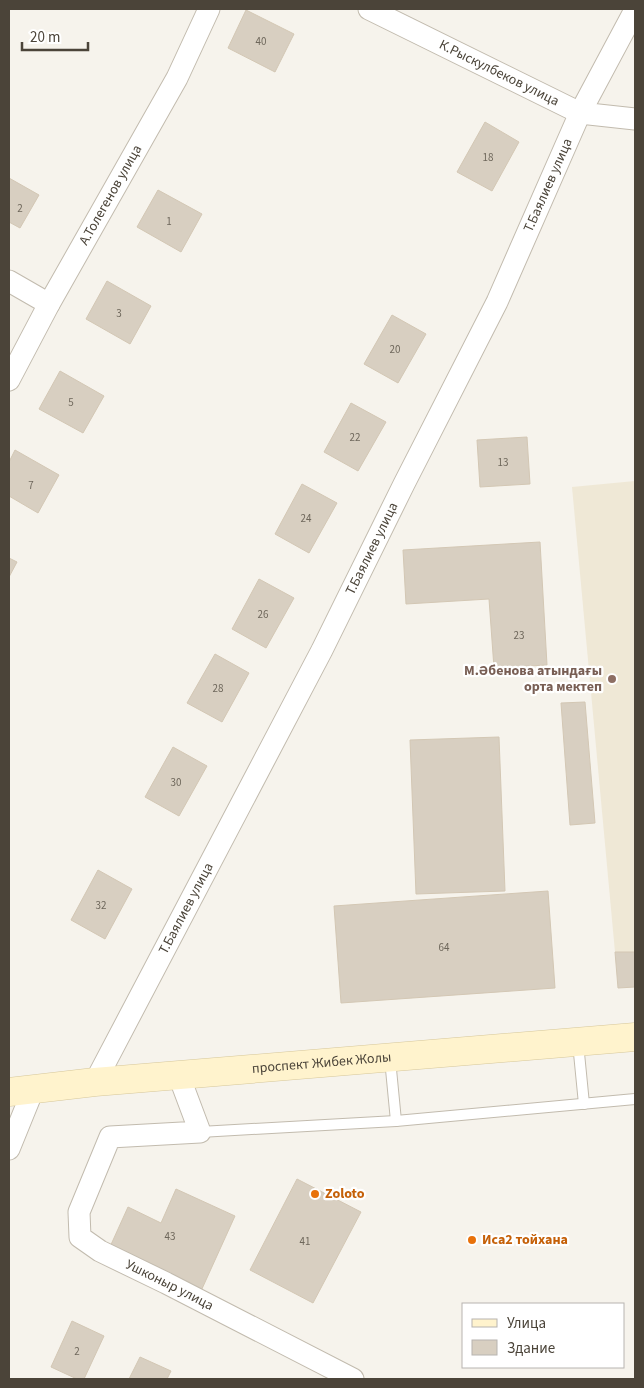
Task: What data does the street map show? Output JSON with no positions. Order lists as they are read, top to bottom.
{
  "streets": {
    "main road": ["проспект Жибек Жолы"],
    "street": [
      "К.Рыскулбеков улица",
      "Т.Баялиев улица",
      "А.Толегенов улица",
      "Ушконыр улица"
    ]
  },
  "crossings": [
    ["К.Рыскулбеков улица", "Т.Баялиев улица"],
    ["Т.Баялиев улица", "проспект Жибек Жолы"]
  ],
  "places": ["М.Әбенова атындағы орта мектеп", "Zoloto", "Иса2 тойхана"],
  "house_numbers": [
    "40",
    "18",
    "2",
    "1",
    "3",
    "20",
    "5",
    "22",
    "13",
    "7",
    "24",
    "26",
    "23",
    "28",
    "30",
    "32",
    "64",
    "43",
    "41",
    "2"
  ],
  "legend": ["Улица", "Здание"],
  "scale_bar": "20 m"
}
